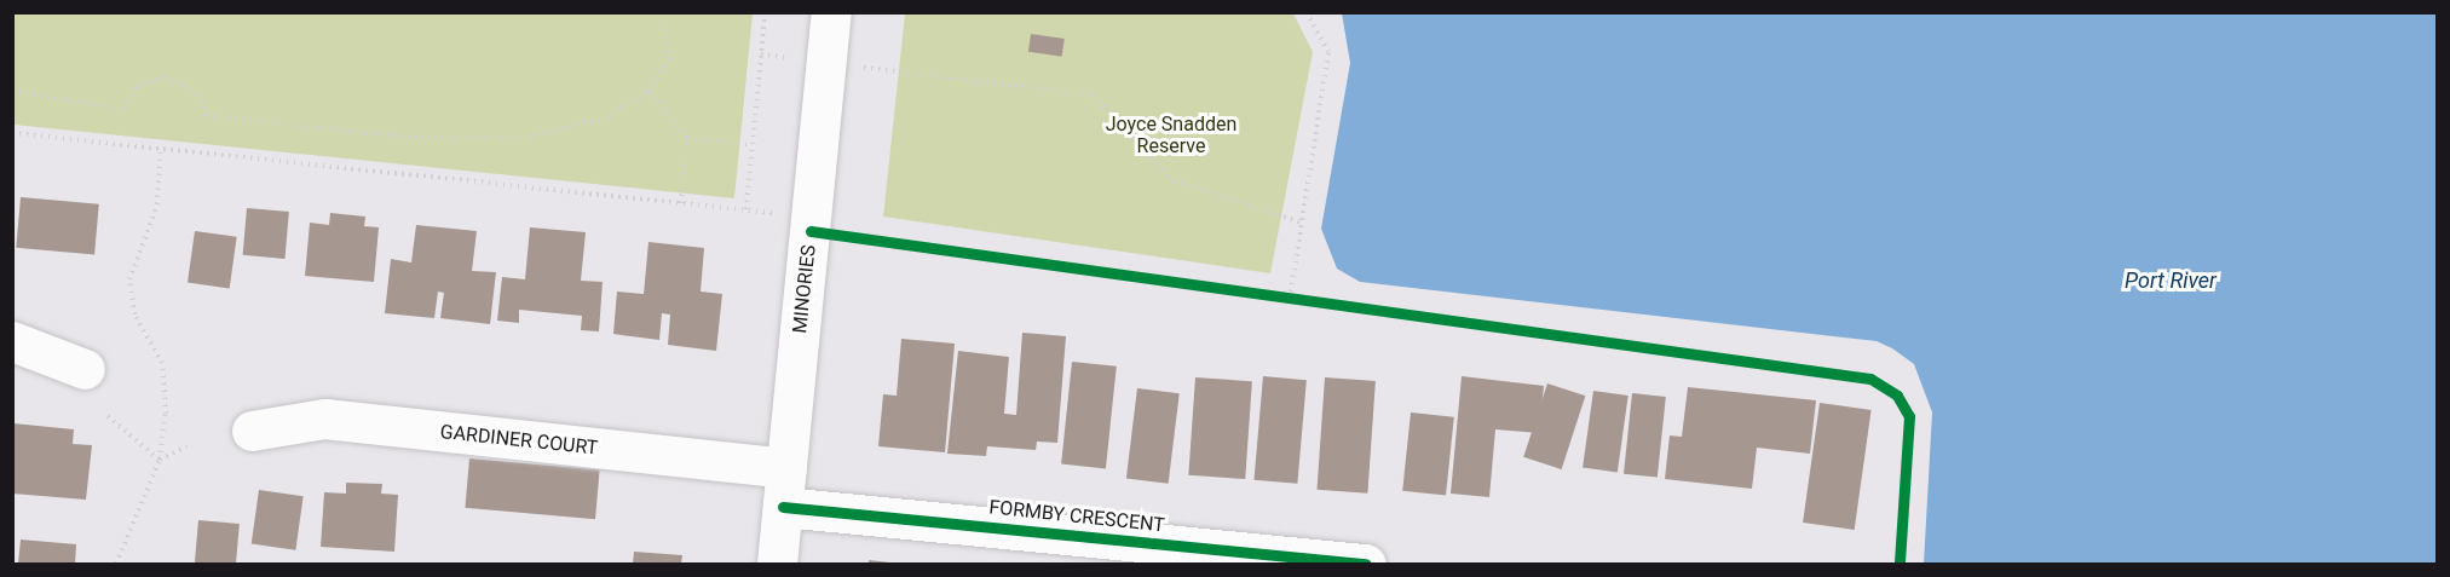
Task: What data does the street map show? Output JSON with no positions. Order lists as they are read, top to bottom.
{
  "streets": {
    "street": ["MINORIES", "GARDINER COURT", "FORMBY CRESCENT"]
  },
  "crossings": [
    ["MINORIES", "GARDINER COURT"],
    ["MINORIES", "FORMBY CRESCENT"],
    ["GARDINER COURT", "FORMBY CRESCENT"]
  ],
  "water": ["Port River"],
  "parks": ["Joyce Snadden Reserve"]
}
